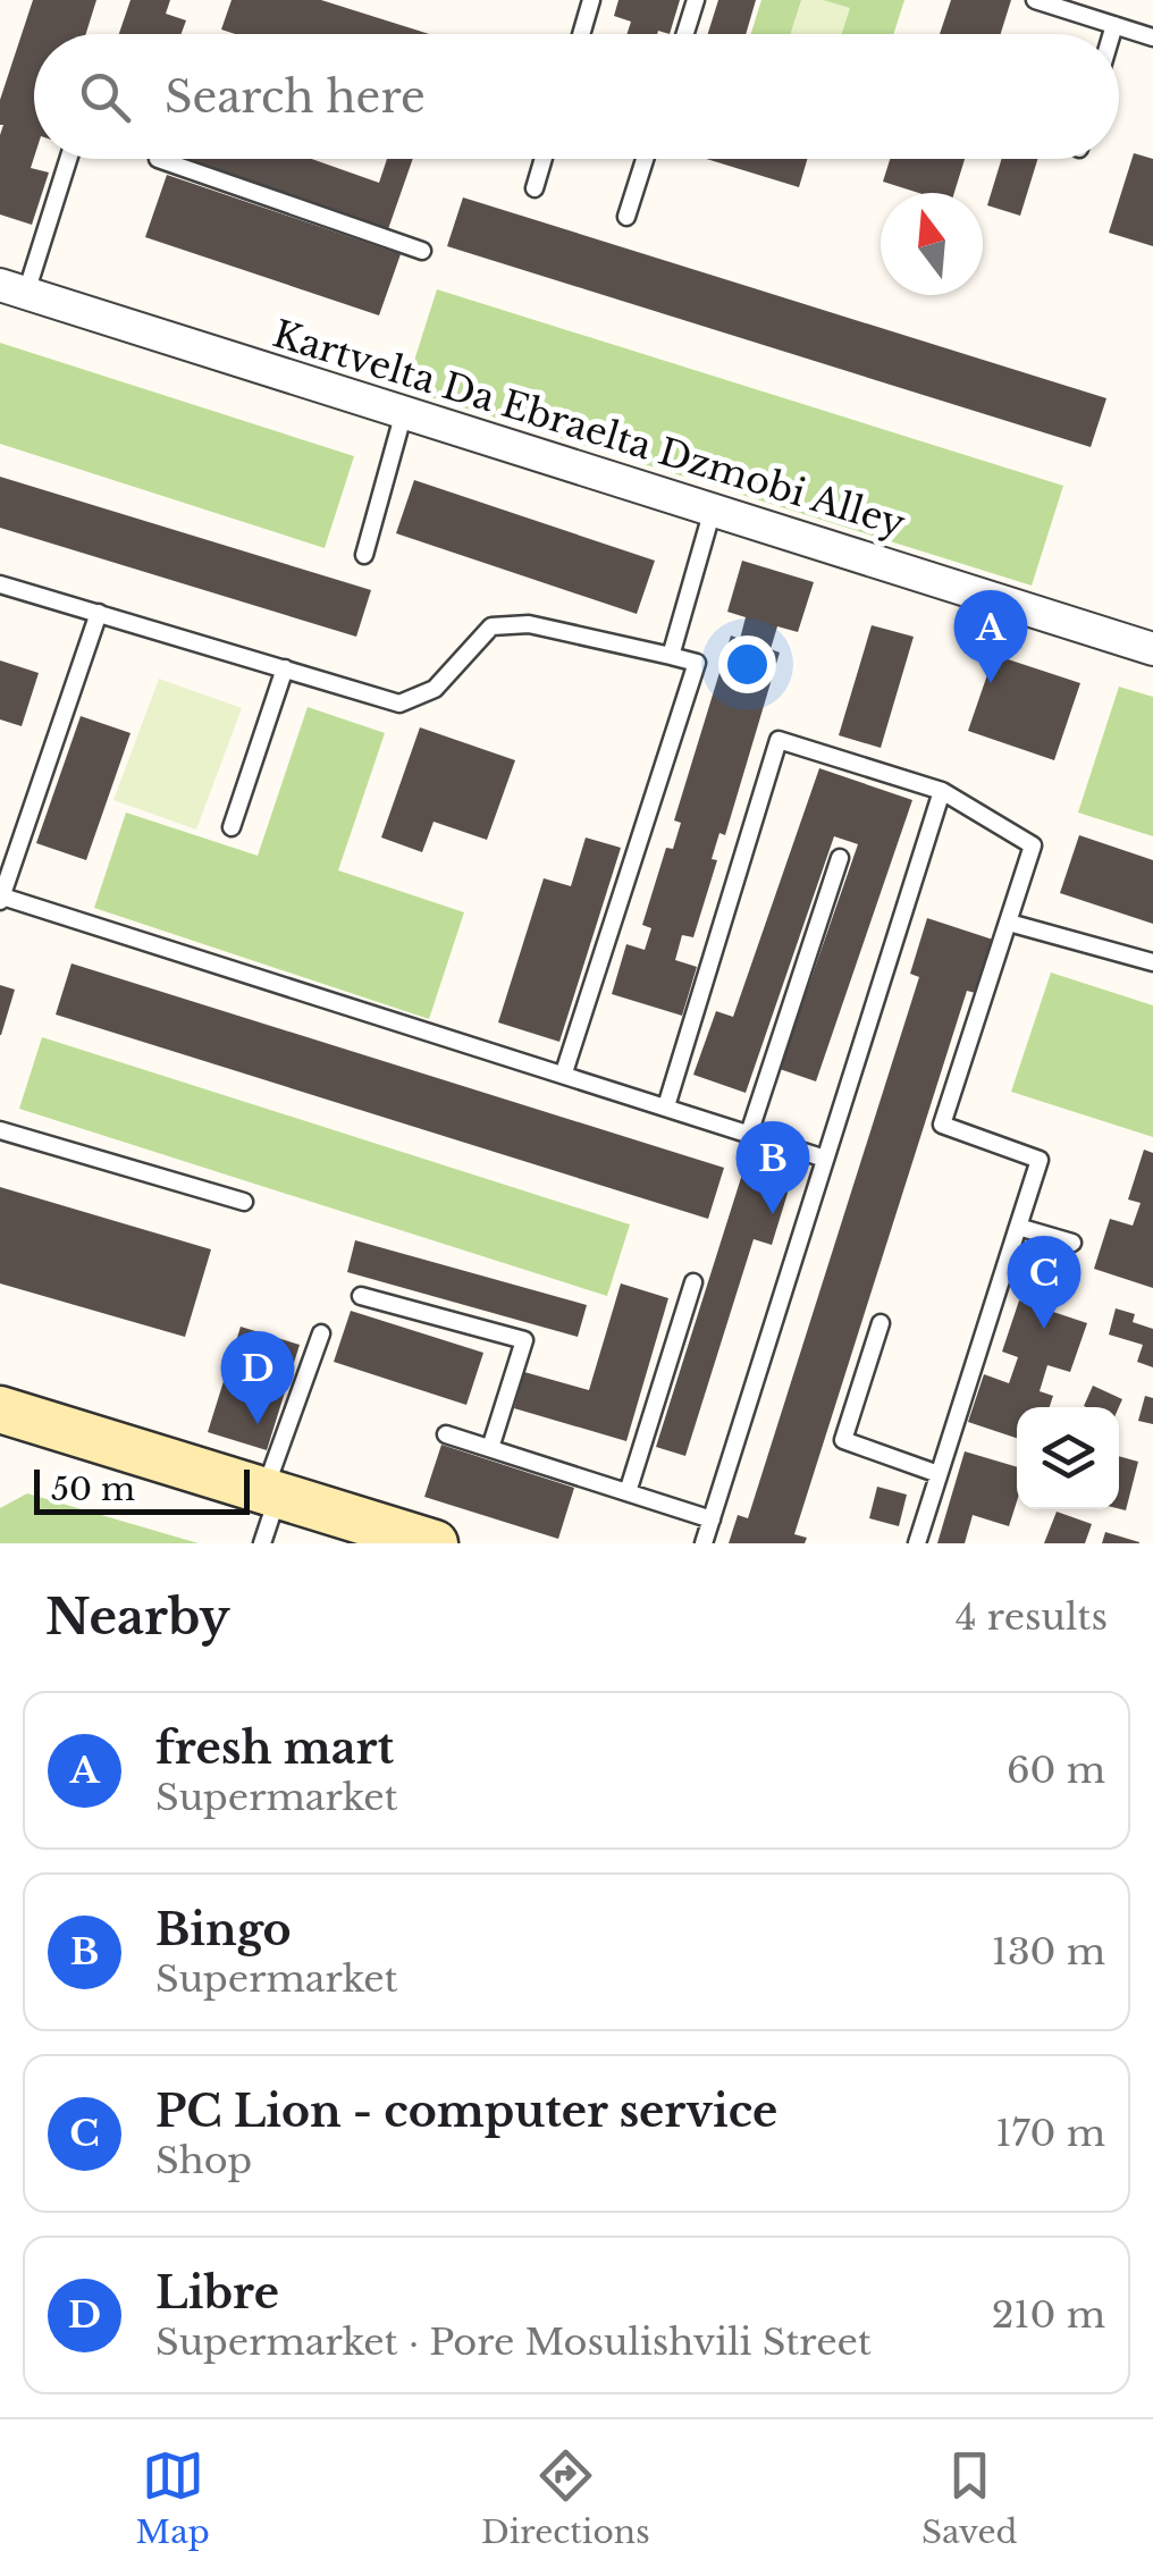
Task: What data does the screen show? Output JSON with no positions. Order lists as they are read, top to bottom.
{
  "streets": {
    "street": ["Kartvelta Da Ebraelta Dzmobi Alley"]
  },
  "scale_bar": "50 m",
  "north": "top",
  "page": {
    "search": "Search here",
    "pins": [
      "A",
      "B",
      "C",
      "D"
    ],
    "scale": "50 m",
    "heading": ["Nearby", "4 results"],
    "list": [
      {
        "mark": "A",
        "name": "fresh mart",
        "note": "Supermarket",
        "value": "60 m"
      },
      {
        "mark": "B",
        "name": "Bingo",
        "note": "Supermarket",
        "value": "130 m"
      },
      {
        "mark": "C",
        "name": "PC Lion - computer service",
        "note": "Shop",
        "value": "170 m"
      },
      {
        "mark": "D",
        "name": "Libre",
        "note": "Supermarket · Pore Mosulishvili Street",
        "value": "210 m"
      }
    ],
    "nav": ["Map", "Directions", "Saved"]
  }
}
